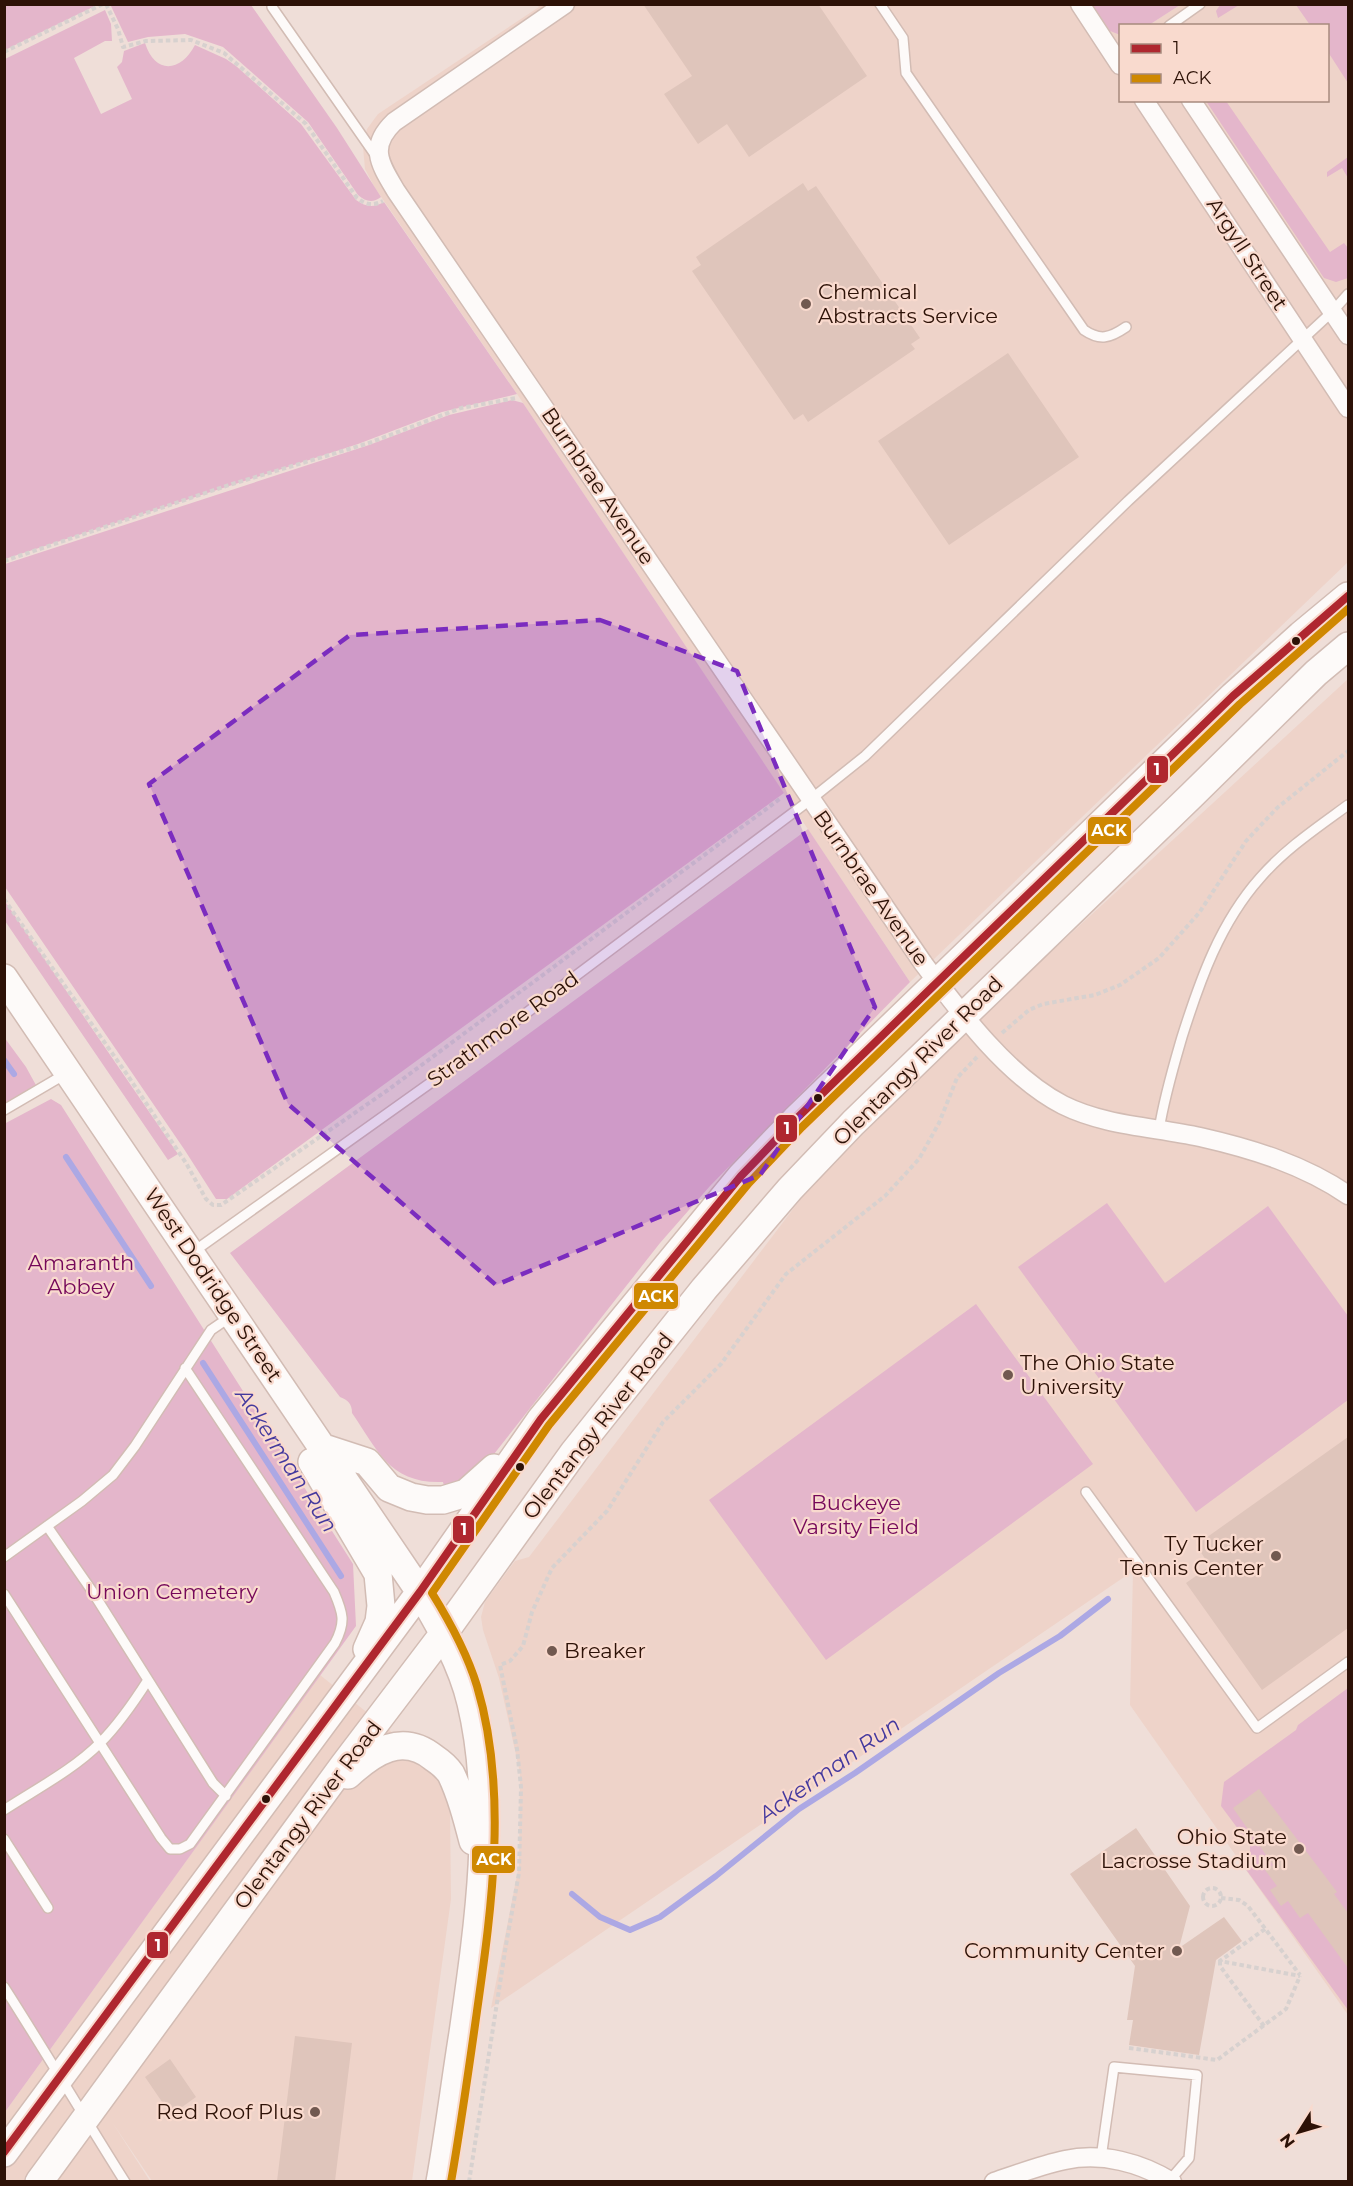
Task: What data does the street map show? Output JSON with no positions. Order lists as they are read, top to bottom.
{
  "streets": {
    "main road": ["Olentangy River Road", "West Dodridge Street"],
    "street": ["Argyll Street", "Burnbrae Avenue"],
    "lane": ["Strathmore Road"]
  },
  "crossings": [
    ["Argyll Street", "Strathmore Road"],
    ["Burnbrae Avenue", "Strathmore Road"],
    ["Burnbrae Avenue", "Olentangy River Road"],
    ["Strathmore Road", "West Dodridge Street"],
    ["Olentangy River Road", "West Dodridge Street"]
  ],
  "water": ["Ackerman Run"],
  "parks": ["Amaranth Abbey", "Buckeye Varsity Field", "Union Cemetery"],
  "places": [
    "Chemical Abstracts Service",
    "The Ohio State University",
    "Ty Tucker Tennis Center",
    "Breaker",
    "Ohio State Lacrosse Stadium",
    "Community Center",
    "Red Roof Plus"
  ],
  "lines": ["transit line 1", "transit line ACK"],
  "legend": ["1", "ACK"],
  "north": "bottom left"
}
